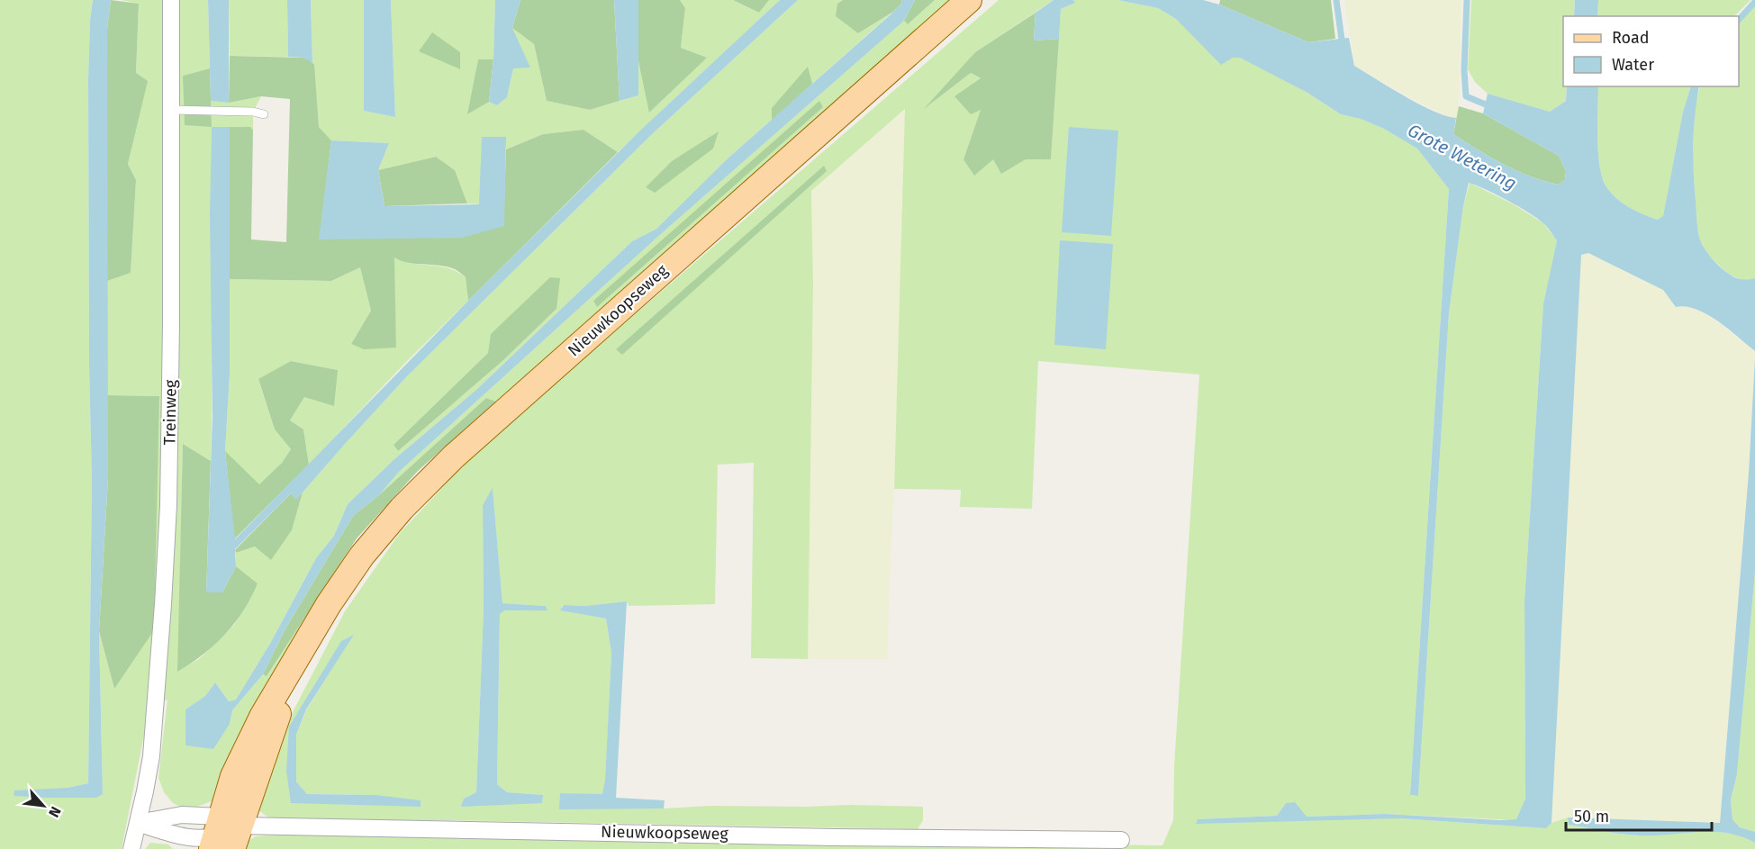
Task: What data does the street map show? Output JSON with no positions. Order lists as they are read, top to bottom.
{
  "streets": {
    "main road": ["Nieuwkoopseweg"],
    "street": ["Treinweg"]
  },
  "water": ["Grote Wetering"],
  "legend": ["Road", "Water"],
  "scale_bar": "50 m",
  "north": "bottom right"
}
